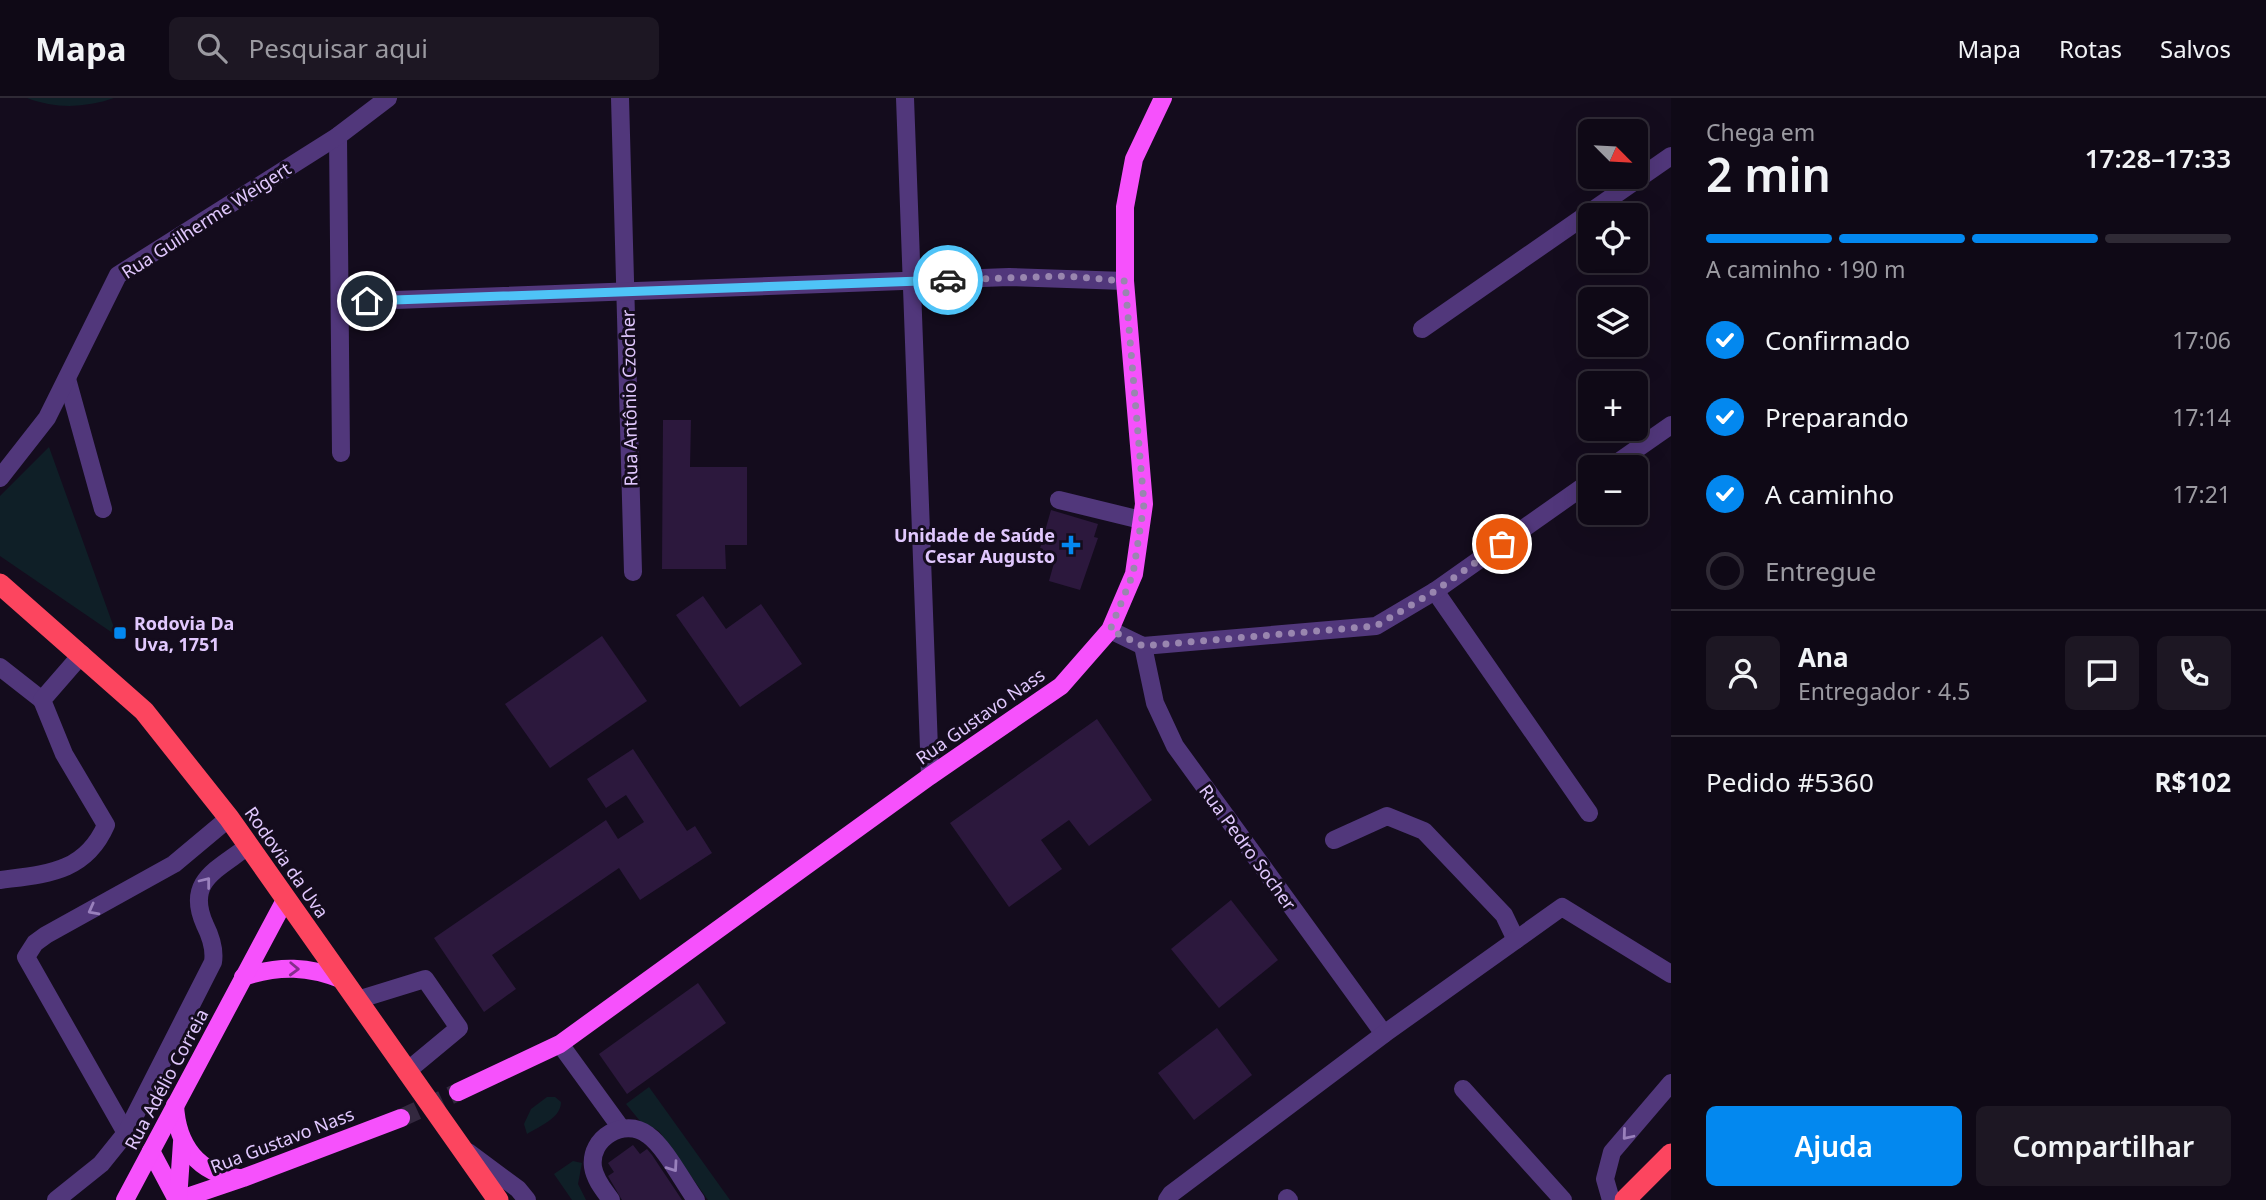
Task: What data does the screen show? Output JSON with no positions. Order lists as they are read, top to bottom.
{
  "streets": {
    "highway": ["Rodovia da Uva"],
    "main road": ["Rua Gustavo Nass", "Rua Adélio Correia"],
    "street": ["Rua Guilherme Weigert", "Rua Antônio Czocher", "Rua Pedro Socher"]
  },
  "crossings": [
    ["Rodovia da Uva", "Rua Adélio Correia"]
  ],
  "places": {
    "health": ["Unidade de Saúde Cesar Augusto"],
    "transit": ["Rodovia Da Uva, 1751"]
  },
  "north": "bottom right",
  "page": {
    "header": "Mapa",
    "search": "Pesquisar aqui",
    "nav": ["Mapa", "Rotas", "Salvos"],
    "heading": ["2 min", "Chega em", "17:28–17:33"],
    "panel": [
      "Ana",
      "Entregador · 4.5",
      "Pedido #5360",
      "R$102"
    ],
    "map_buttons": ["+", "−"],
    "bar": "A caminho · 190 m",
    "list": [
      ["Confirmado", "17:06"],
      ["Preparando", "17:14"],
      ["A caminho", "17:21"],
      "Entregue"
    ],
    "buttons": ["Ajuda", "Compartilhar"]
  }
}
